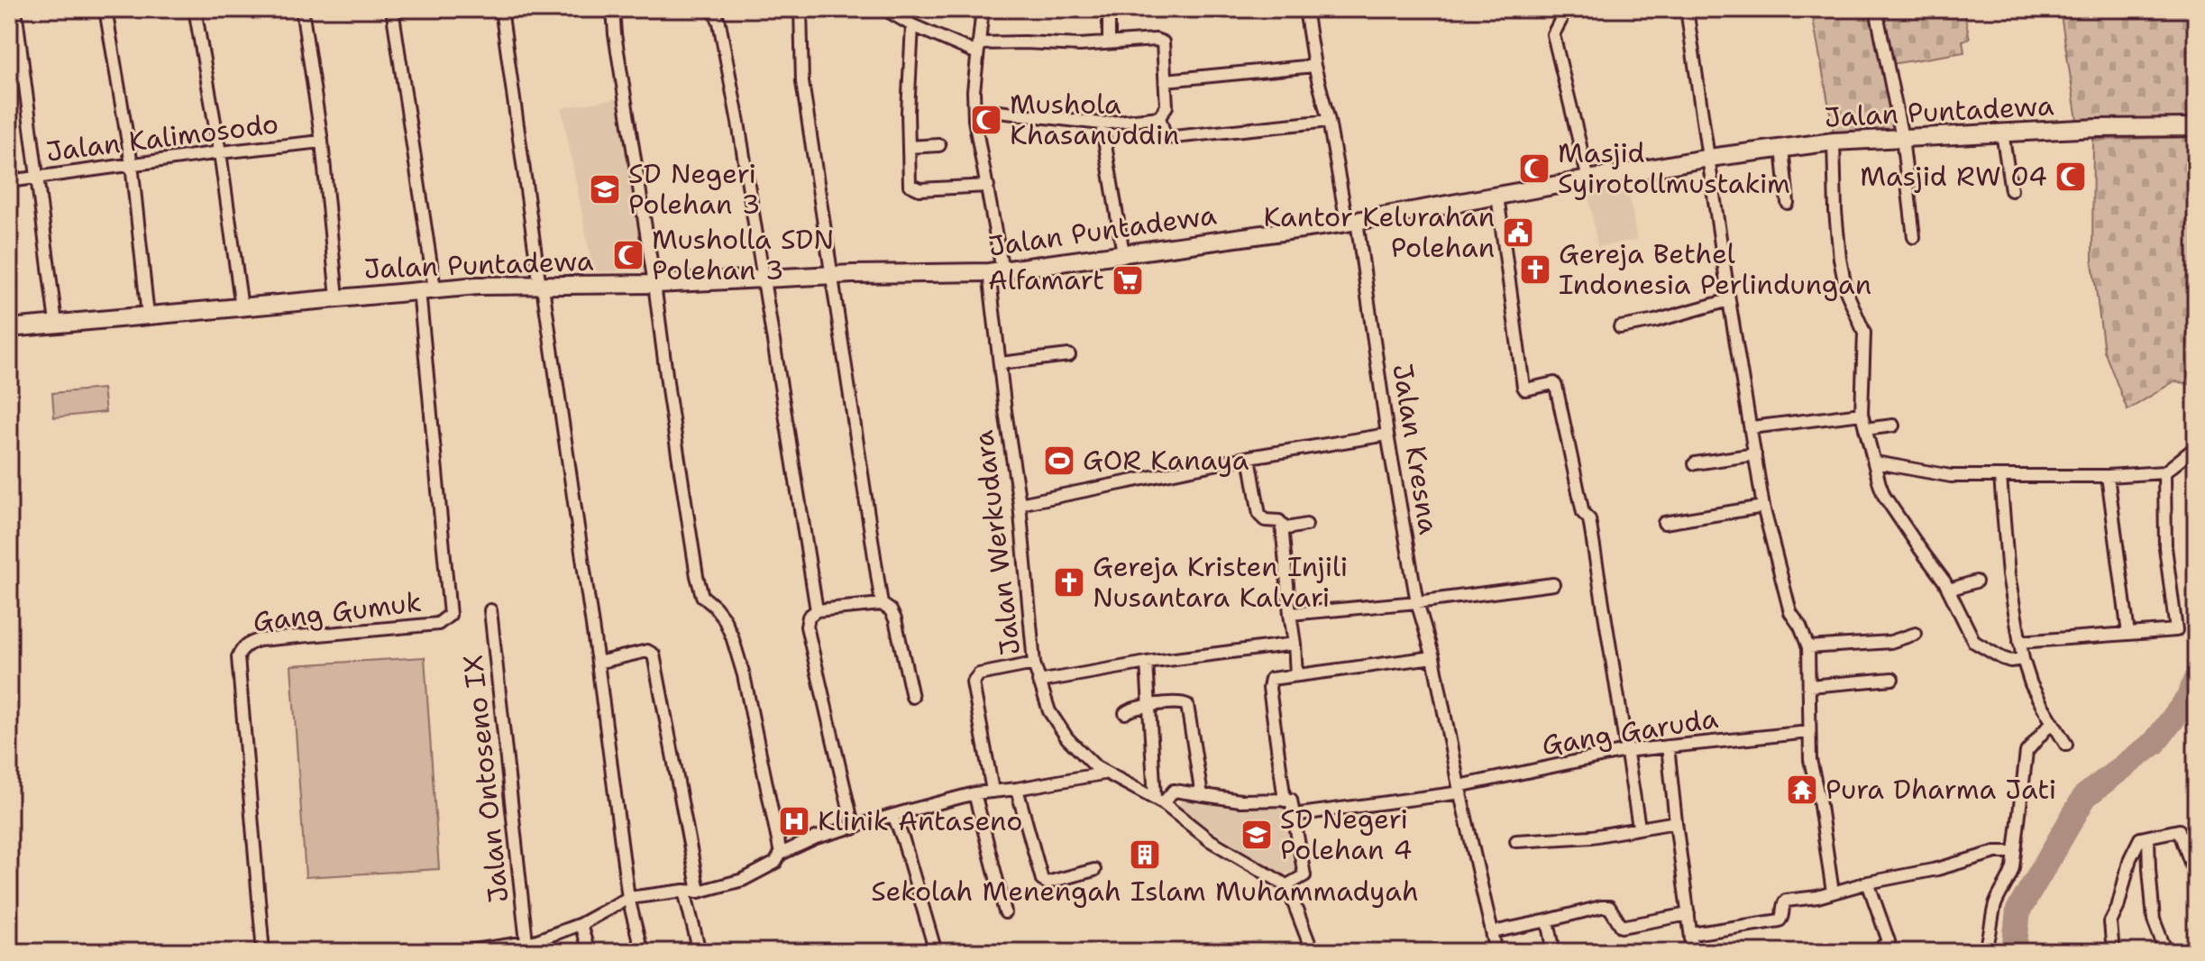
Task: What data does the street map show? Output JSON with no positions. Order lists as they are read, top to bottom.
{
  "streets": {
    "street": [
      "Jalan Puntadewa",
      "Jalan Kalimosodo",
      "Jalan Kresna",
      "Jalan Werkudara",
      "Gang Gumuk",
      "Gang Garuda",
      "Jalan Ontoseno IX"
    ]
  },
  "crossings": [
    ["Jalan Puntadewa", "Jalan Kresna"],
    ["Jalan Puntadewa", "Jalan Werkudara"],
    ["Jalan Puntadewa", "Gang Gumuk"],
    ["Jalan Kresna", "Gang Garuda"]
  ],
  "places": {
    "mosque": [
      "Mushola Khasanuddin",
      "Masjid Syirotollmustakim",
      "Masjid RW 04",
      "Musholla SDN Polehan 3"
    ],
    "school or university": ["SD Negeri Polehan 3", "SD Negeri Polehan 4"],
    "public building": ["Kantor Kelurahan Polehan"],
    "church": ["Gereja Bethel Indonesia Perlindungan", "Gereja Kristen Injili Nusantara Kalvari"],
    "supermarket": ["Alfamart"],
    "sports": ["GOR Kanaya"],
    "temple": ["Pura Dharma Jati"],
    "hospital": ["Klinik Antaseno"],
    "building": ["Sekolah Menengah Islam Muhammadyah"]
  }
}
